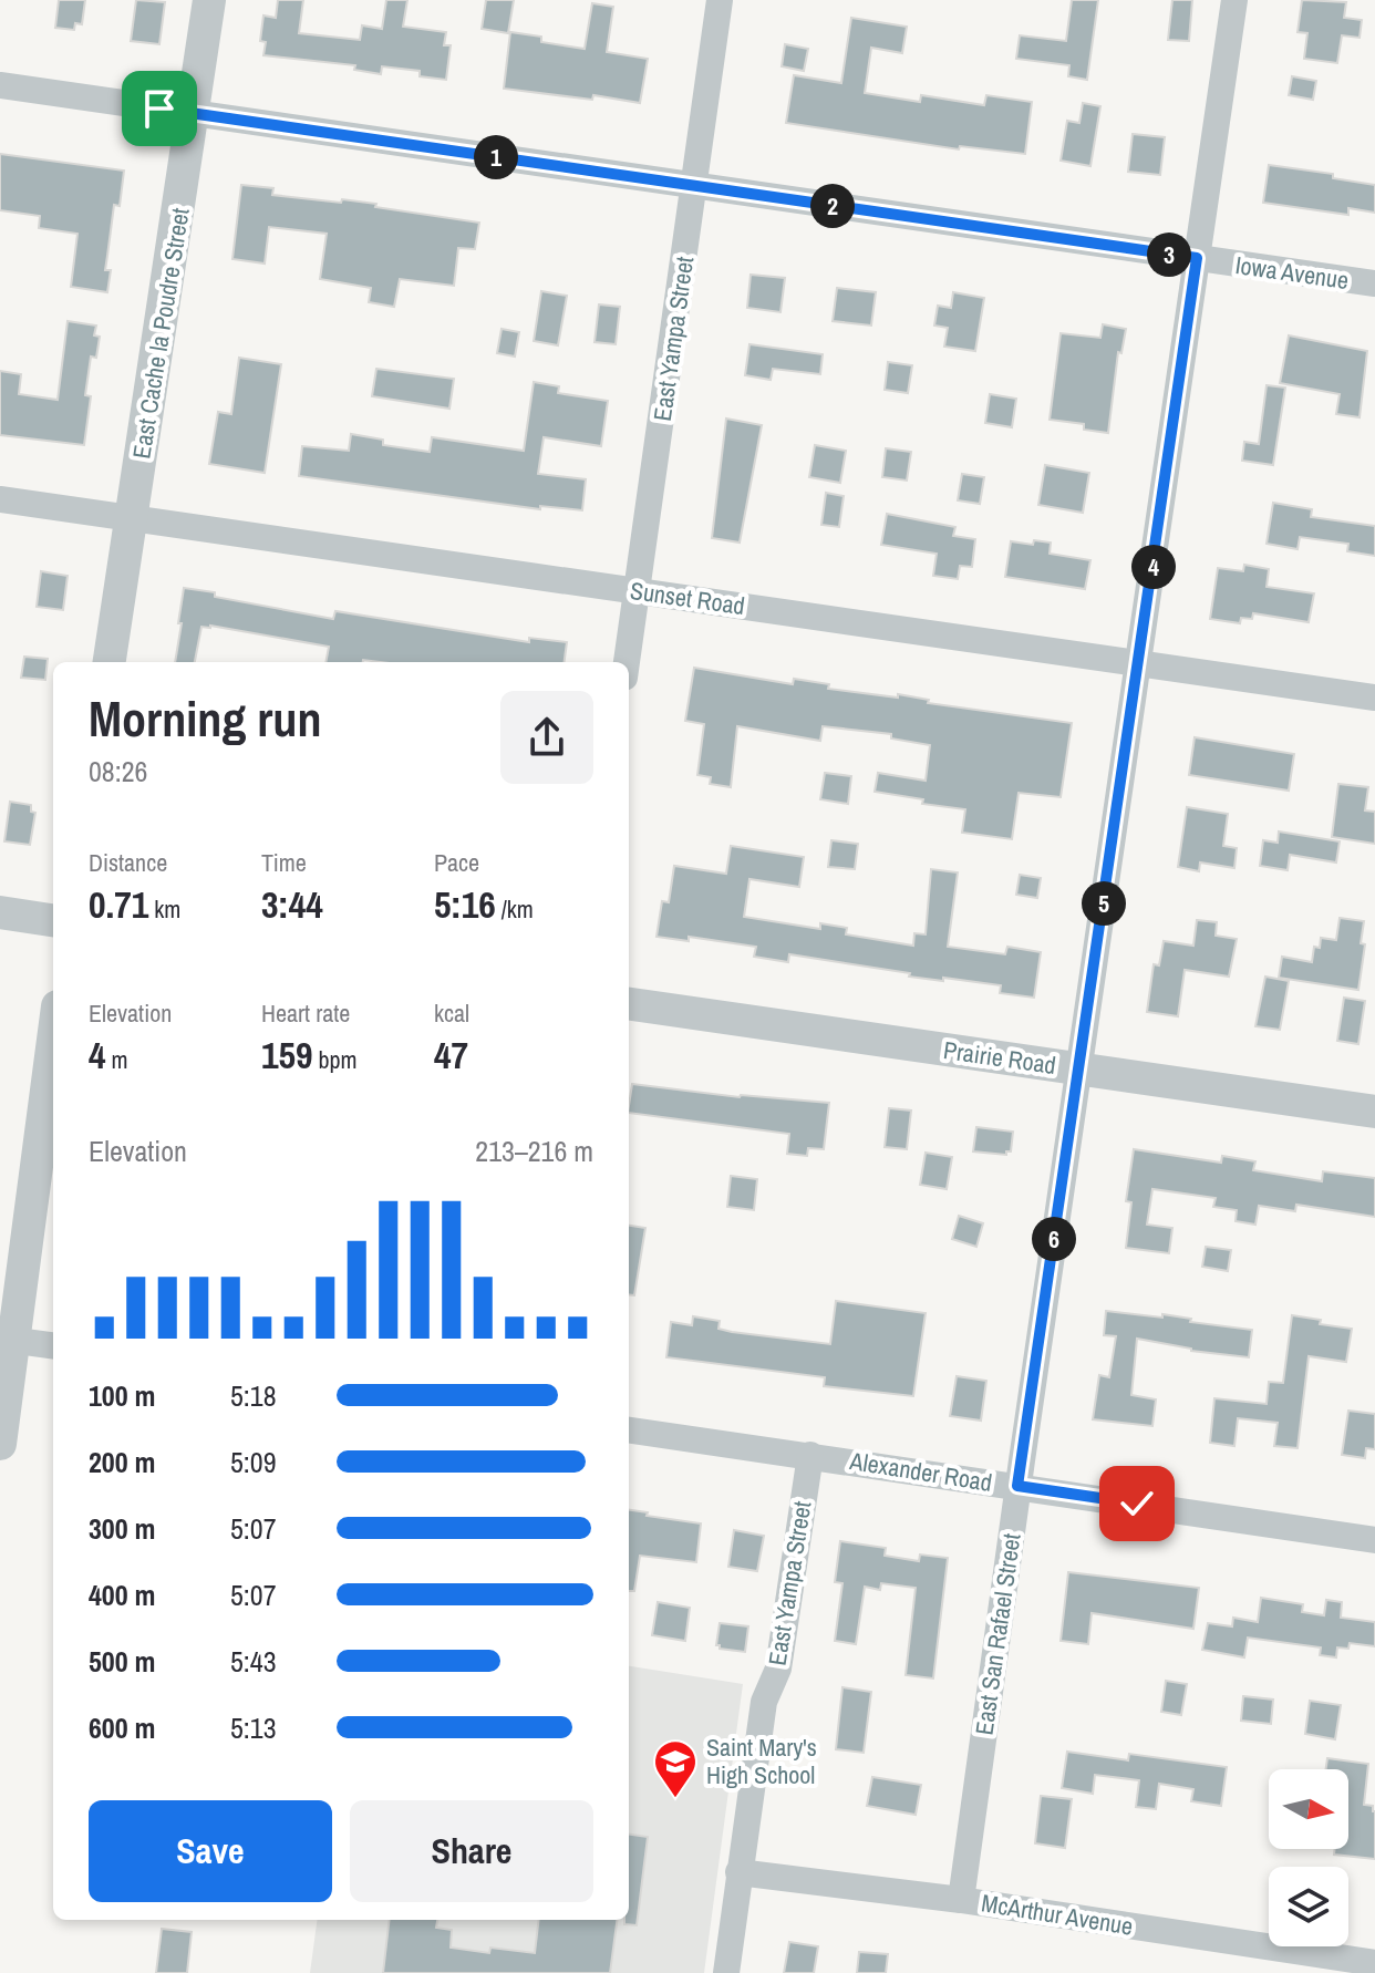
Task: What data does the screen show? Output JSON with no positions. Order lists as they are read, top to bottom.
{
  "streets": {
    "street": [
      "Iowa Avenue",
      "East Cache la Poudre Street",
      "East Yampa Street",
      "Sunset Road",
      "Prairie Road",
      "Alexander Road",
      "East San Rafael Street",
      "McArthur Avenue"
    ]
  },
  "crossings": [
    ["Iowa Avenue", "East Cache la Poudre Street"],
    ["Iowa Avenue", "East Yampa Street"],
    ["Iowa Avenue", "East San Rafael Street"],
    ["East Cache la Poudre Street", "Sunset Road"],
    ["East Yampa Street", "Sunset Road"],
    ["East Yampa Street", "Alexander Road"],
    ["East Yampa Street", "McArthur Avenue"],
    ["Sunset Road", "East San Rafael Street"],
    ["Prairie Road", "East San Rafael Street"],
    ["Alexander Road", "East San Rafael Street"],
    ["East San Rafael Street", "McArthur Avenue"]
  ],
  "places": {
    "school or university": ["Saint Mary's High School"]
  },
  "north": "right",
  "page": {
    "pins": [
      "1",
      "2",
      "3",
      "4",
      "5",
      "6"
    ],
    "heading": ["Morning run", "08:26"],
    "stats": [
      ["Distance", "0.71 km"],
      ["Time", "3:44"],
      ["Pace", "5:16 /km"],
      ["Elevation", "4 m"],
      ["Heart rate", "159 bpm"],
      ["kcal", "47"]
    ],
    "chart": ["Elevation", "213–216 m"],
    "list": [
      {
        "name": "100 m",
        "note": "5:18"
      },
      {
        "name": "200 m",
        "note": "5:09"
      },
      {
        "name": "300 m",
        "note": "5:07"
      },
      {
        "name": "400 m",
        "note": "5:07"
      },
      {
        "name": "500 m",
        "note": "5:43"
      },
      {
        "name": "600 m",
        "note": "5:13"
      }
    ],
    "buttons": ["Save", "Share"]
  }
}
